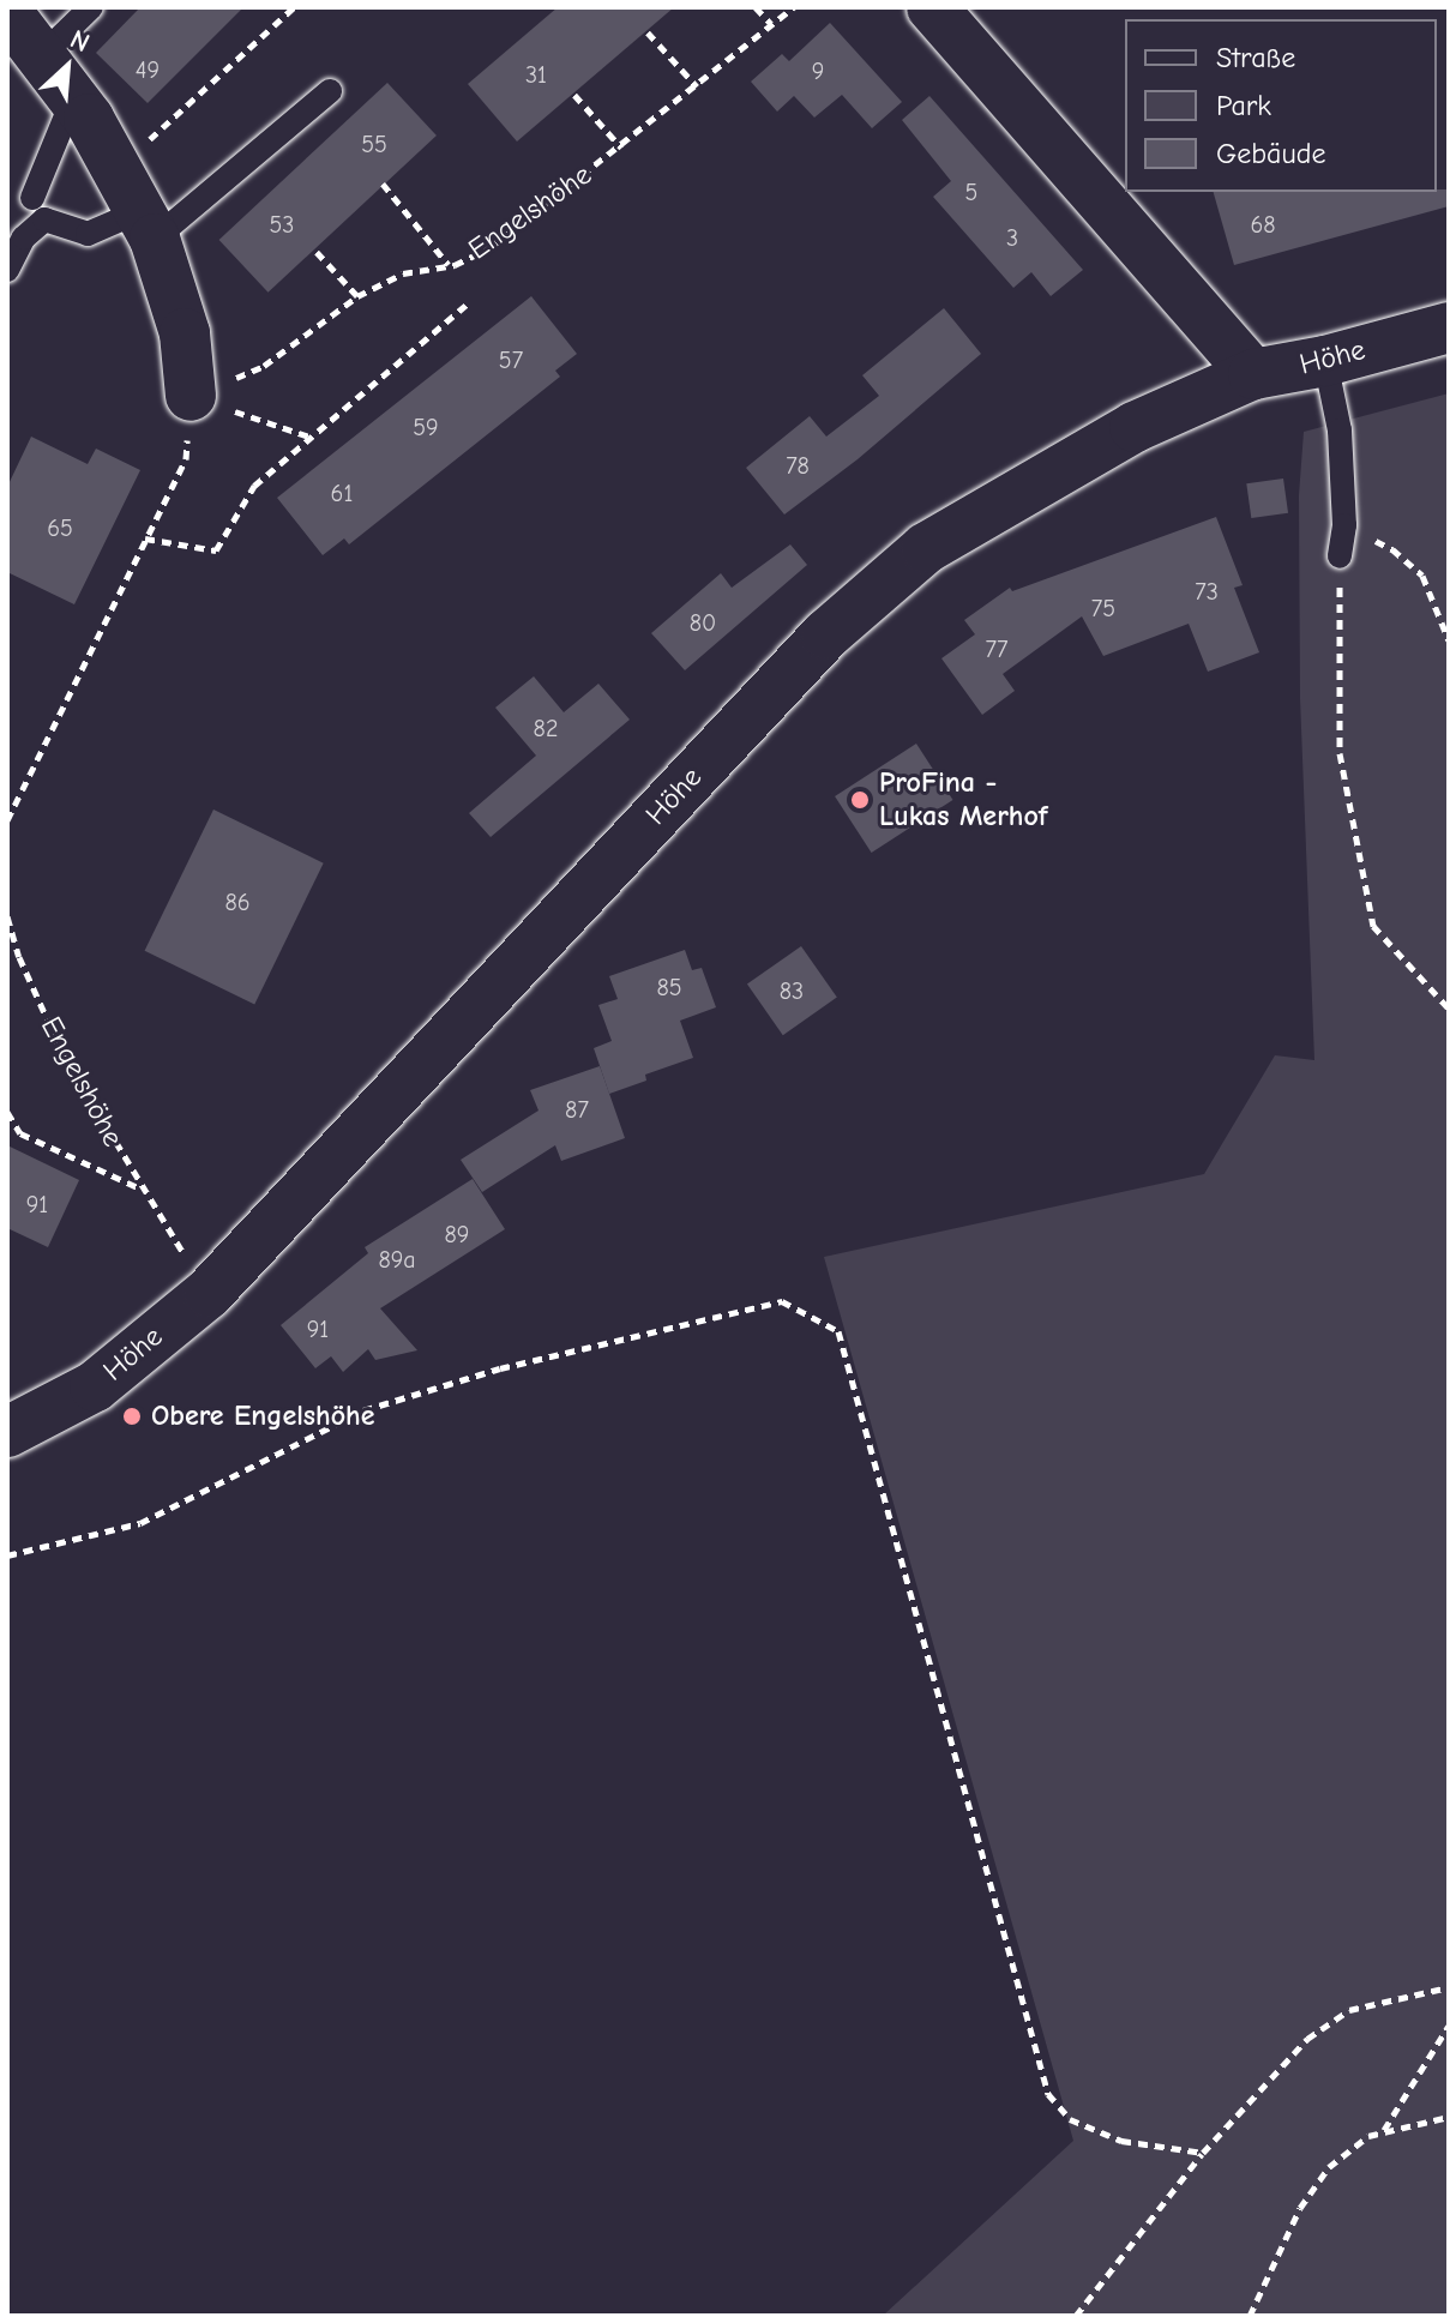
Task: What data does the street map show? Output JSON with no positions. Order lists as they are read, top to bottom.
{
  "streets": {
    "street": ["Höhe"],
    "path": ["Engelshöhe"]
  },
  "crossings": [
    ["Engelshöhe", "Höhe"]
  ],
  "places": ["ProFina - Lukas Merhof", "Obere Engelshöhe"],
  "house_numbers": [
    "49",
    "9",
    "31",
    "55",
    "5",
    "53",
    "68",
    "3",
    "57",
    "59",
    "78",
    "61",
    "65",
    "73",
    "75",
    "80",
    "77",
    "82",
    "86",
    "85",
    "83",
    "87",
    "91",
    "89",
    "89a",
    "91"
  ],
  "legend": ["Straße", "Park", "Gebäude"],
  "north": "top right"
}
